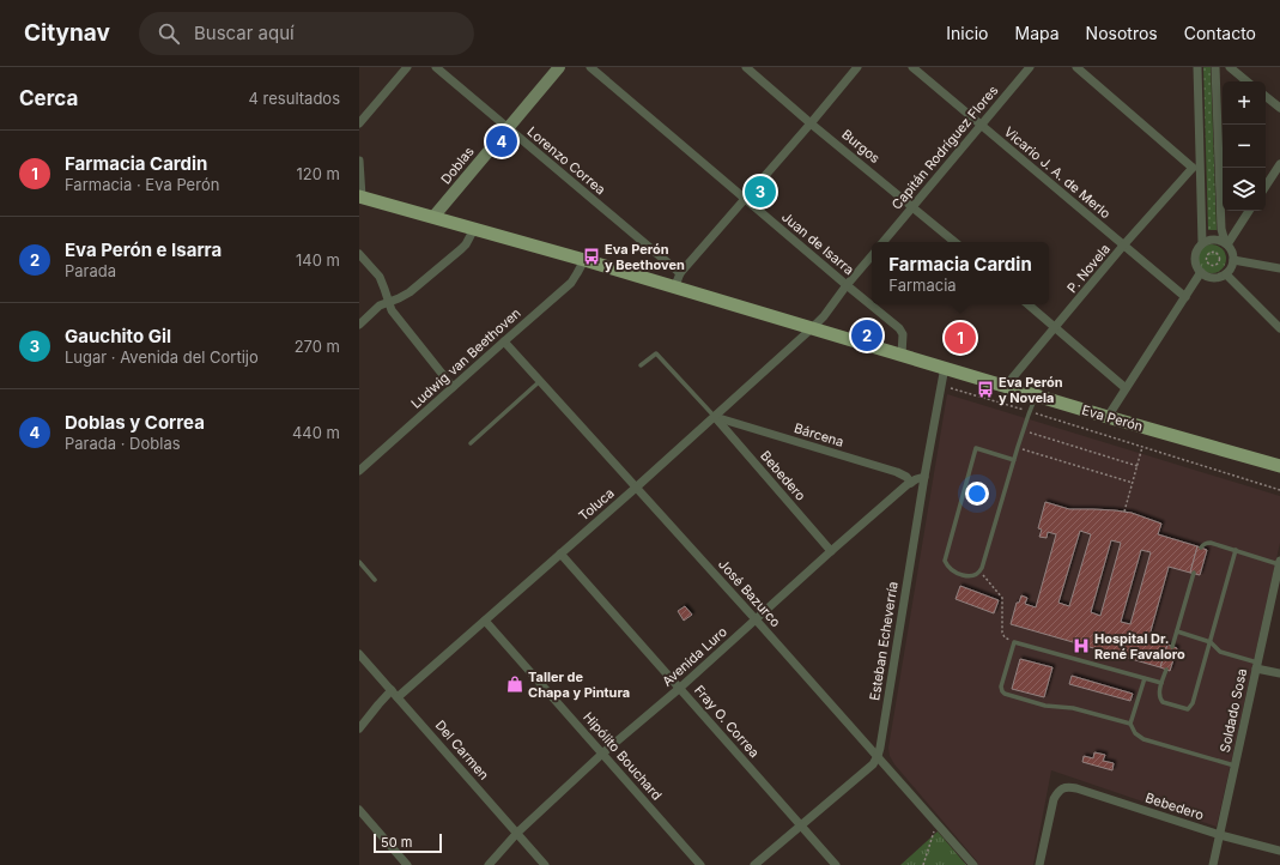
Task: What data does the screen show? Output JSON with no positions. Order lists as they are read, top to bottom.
{
  "streets": {
    "main road": ["Eva Perón"],
    "street": [
      "Burgos",
      "Capitán Rodríguez Flores",
      "Lorenzo Correa",
      "Doblas",
      "Vicario J. A. de Merlo",
      "Juan de Isarra",
      "P. Novela",
      "Ludwig van Beethoven",
      "Bárcena",
      "Bebedero",
      "Toluca",
      "José Bazurco",
      "Esteban Echeverría",
      "Avenida Luro",
      "Soldado Sosa",
      "Fray O. Correa",
      "Del Carmen",
      "Hipólito Bouchard"
    ]
  },
  "crossings": [
    ["Burgos", "Capitán Rodríguez Flores"],
    ["Capitán Rodríguez Flores", "Vicario J. A. de Merlo"],
    ["Lorenzo Correa", "Doblas"],
    ["Doblas", "Eva Perón"],
    ["Vicario J. A. de Merlo", "P. Novela"],
    ["Juan de Isarra", "Eva Perón"],
    ["P. Novela", "Eva Perón"],
    ["Ludwig van Beethoven", "Eva Perón"],
    ["Ludwig van Beethoven", "José Bazurco"],
    ["Eva Perón", "Toluca"],
    ["Eva Perón", "Esteban Echeverría"],
    ["Bárcena", "Bebedero"],
    ["Bárcena", "Toluca"],
    ["Bárcena", "Avenida Luro"],
    ["Bebedero", "Toluca"],
    ["Bebedero", "Avenida Luro"],
    ["Bebedero", "Soldado Sosa"],
    ["Toluca", "José Bazurco"],
    ["Toluca", "Fray O. Correa"],
    ["Toluca", "Del Carmen"],
    ["Toluca", "Hipólito Bouchard"],
    ["José Bazurco", "Esteban Echeverría"],
    ["José Bazurco", "Avenida Luro"],
    ["Esteban Echeverría", "Avenida Luro"],
    ["Avenida Luro", "Fray O. Correa"],
    ["Avenida Luro", "Del Carmen"],
    ["Avenida Luro", "Hipólito Bouchard"]
  ],
  "places": {
    "bus stop": ["Eva Perón y Beethoven", "Eva Perón y Novela"],
    "hospital": ["Hospital Dr. René Favaloro"],
    "shop": ["Taller de Chapa y Pintura"]
  },
  "scale_bar": "50 m",
  "page": {
    "header": "Citynav",
    "search": "Buscar aquí",
    "nav": [
      "Inicio",
      "Mapa",
      "Nosotros",
      "Contacto"
    ],
    "heading": ["Cerca", "4 resultados"],
    "map_buttons": ["+", "−"],
    "pins": [
      "4",
      "3",
      "2",
      "1"
    ],
    "list": [
      {
        "mark": "1",
        "name": "Farmacia Cardin",
        "note": "Farmacia · Eva Perón",
        "value": "120 m"
      },
      {
        "mark": "2",
        "name": "Eva Perón e Isarra",
        "note": "Parada",
        "value": "140 m"
      },
      {
        "mark": "3",
        "name": "Gauchito Gil",
        "note": "Lugar · Avenida del Cortijo",
        "value": "270 m"
      },
      {
        "mark": "4",
        "name": "Doblas y Correa",
        "note": "Parada · Doblas",
        "value": "440 m"
      }
    ],
    "popup": ["Farmacia Cardin", "Farmacia"],
    "scale": "50 m"
  }
}
